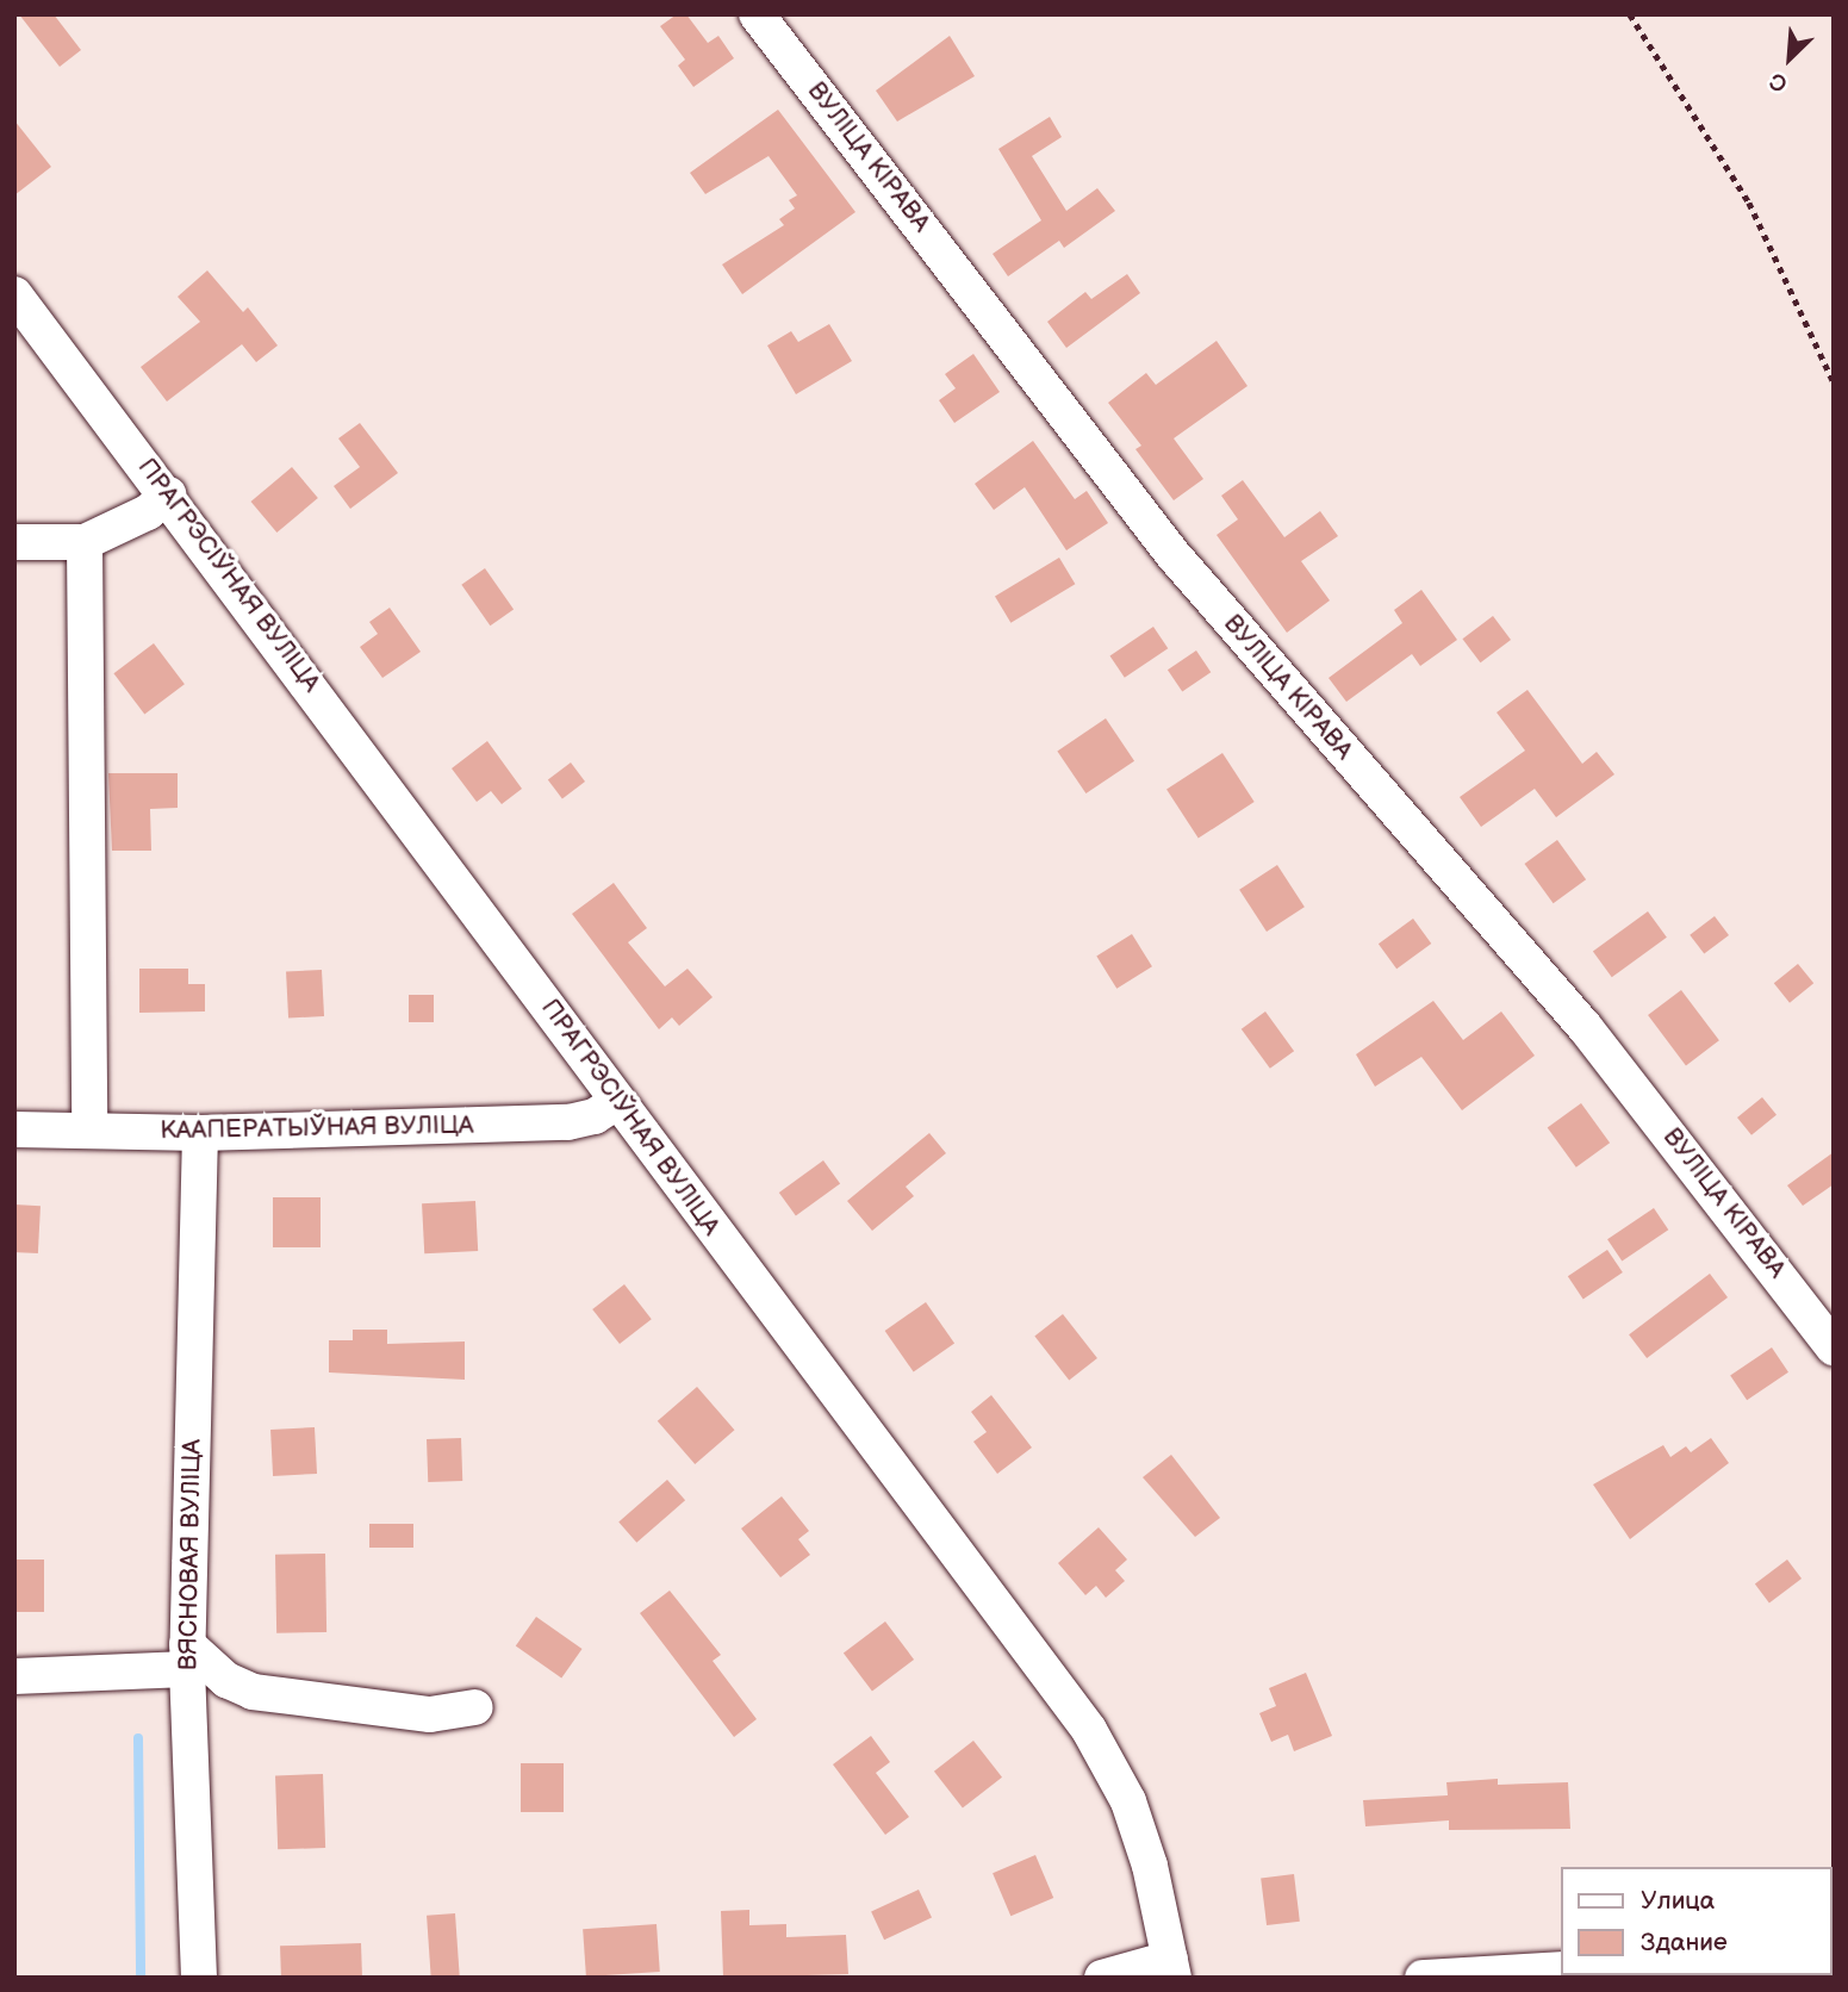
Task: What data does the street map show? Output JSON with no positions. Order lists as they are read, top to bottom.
{
  "streets": {
    "street": [
      "ВУЛІЦА КІРАВА",
      "ПРАГРЭСІЎНАЯ ВУЛІЦА",
      "КААПЕРАТЫЎНАЯ ВУЛІЦА",
      "ВЯСНОВАЯ ВУЛІЦА"
    ]
  },
  "crossings": [
    ["ПРАГРЭСІЎНАЯ ВУЛІЦА", "КААПЕРАТЫЎНАЯ ВУЛІЦА"],
    ["КААПЕРАТЫЎНАЯ ВУЛІЦА", "ВЯСНОВАЯ ВУЛІЦА"]
  ],
  "legend": ["Улица", "Здание"],
  "north": "bottom left"
}
